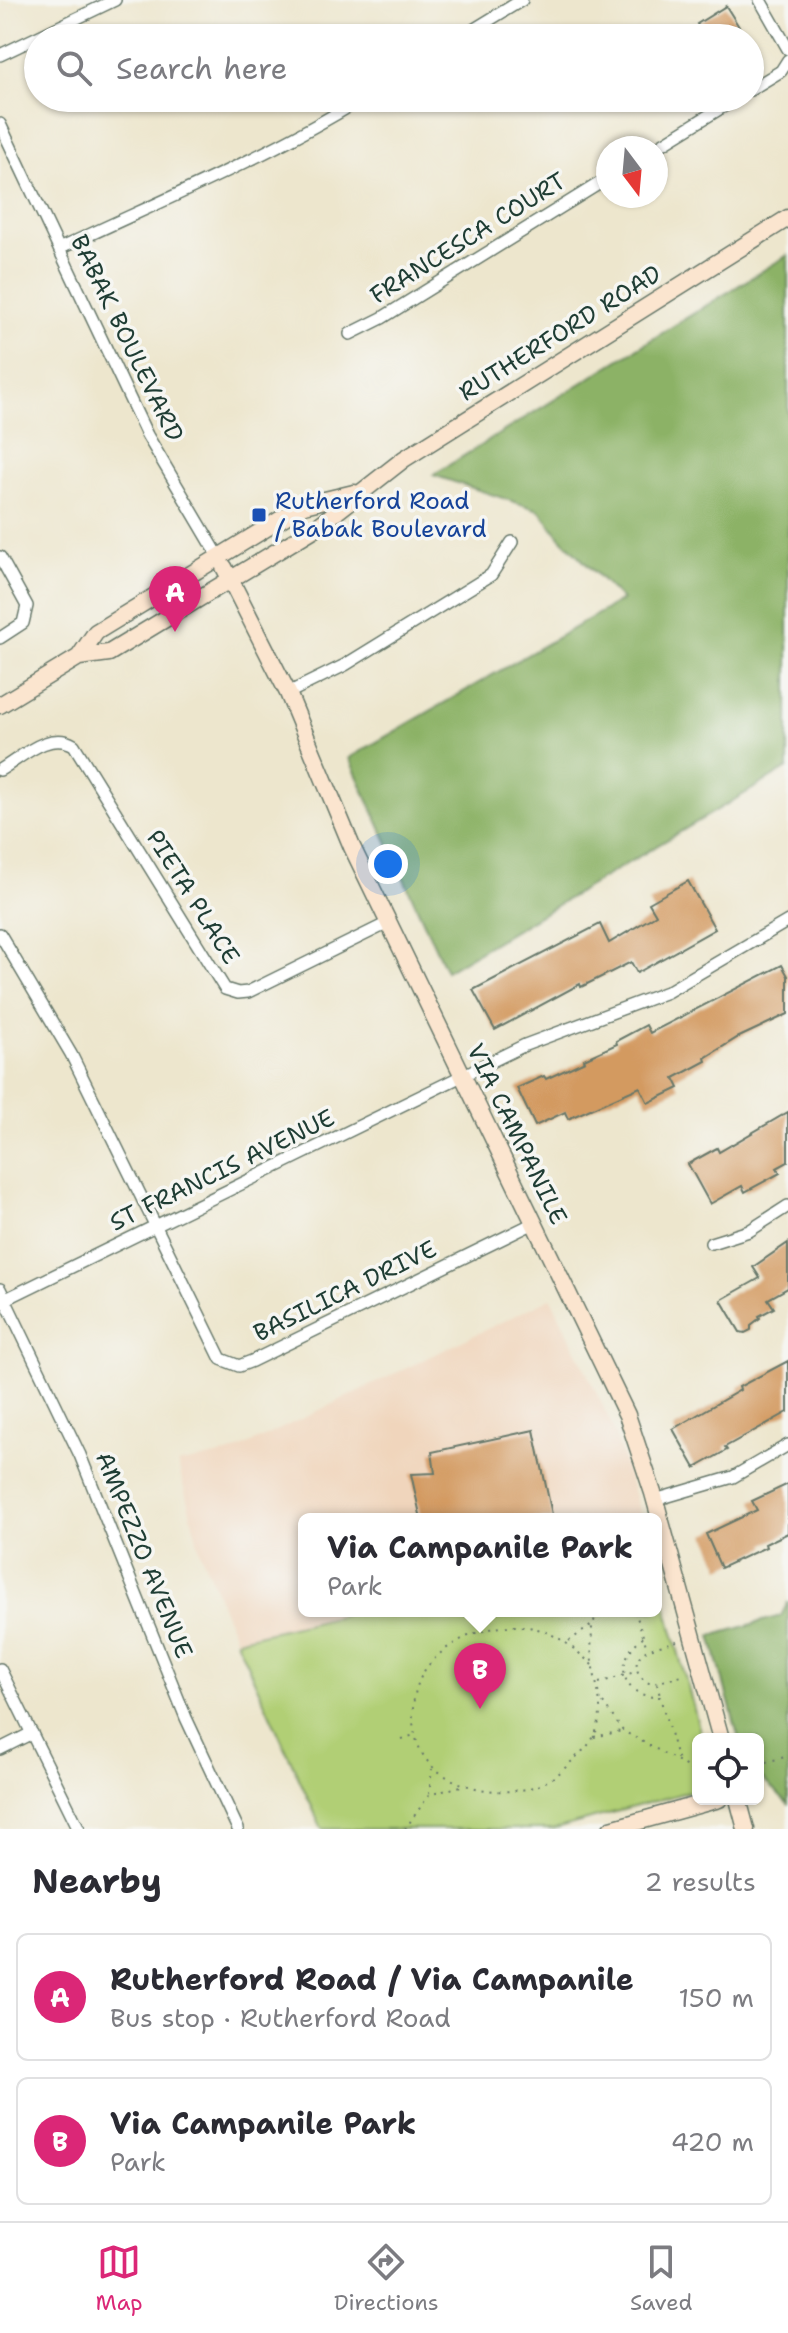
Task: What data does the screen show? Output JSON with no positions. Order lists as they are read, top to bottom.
{
  "streets": {
    "street": [
      "FRANCESCA COURT",
      "RUTHERFORD ROAD",
      "BABAK BOULEVARD",
      "PIETA PLACE",
      "VIA CAMPANILE",
      "ST FRANCIS AVENUE",
      "BASILICA DRIVE",
      "AMPEZZO AVENUE"
    ]
  },
  "crossings": [
    ["RUTHERFORD ROAD", "BABAK BOULEVARD"],
    ["RUTHERFORD ROAD", "VIA CAMPANILE"],
    ["BABAK BOULEVARD", "VIA CAMPANILE"],
    ["PIETA PLACE", "VIA CAMPANILE"],
    ["VIA CAMPANILE", "ST FRANCIS AVENUE"],
    ["VIA CAMPANILE", "BASILICA DRIVE"],
    ["ST FRANCIS AVENUE", "BASILICA DRIVE"],
    ["ST FRANCIS AVENUE", "AMPEZZO AVENUE"]
  ],
  "places": {
    "transit": ["Rutherford Road / Babak Boulevard"]
  },
  "north": "bottom",
  "page": {
    "search": "Search here",
    "pins": ["A", "B"],
    "popup": ["Via Campanile Park", "Park"],
    "heading": ["Nearby", "2 results"],
    "list": [
      {
        "mark": "A",
        "name": "Rutherford Road / Via Campanile",
        "note": "Bus stop · Rutherford Road",
        "value": "150 m"
      },
      {
        "mark": "B",
        "name": "Via Campanile Park",
        "note": "Park",
        "value": "420 m"
      }
    ],
    "nav": ["Map", "Directions", "Saved"]
  }
}
